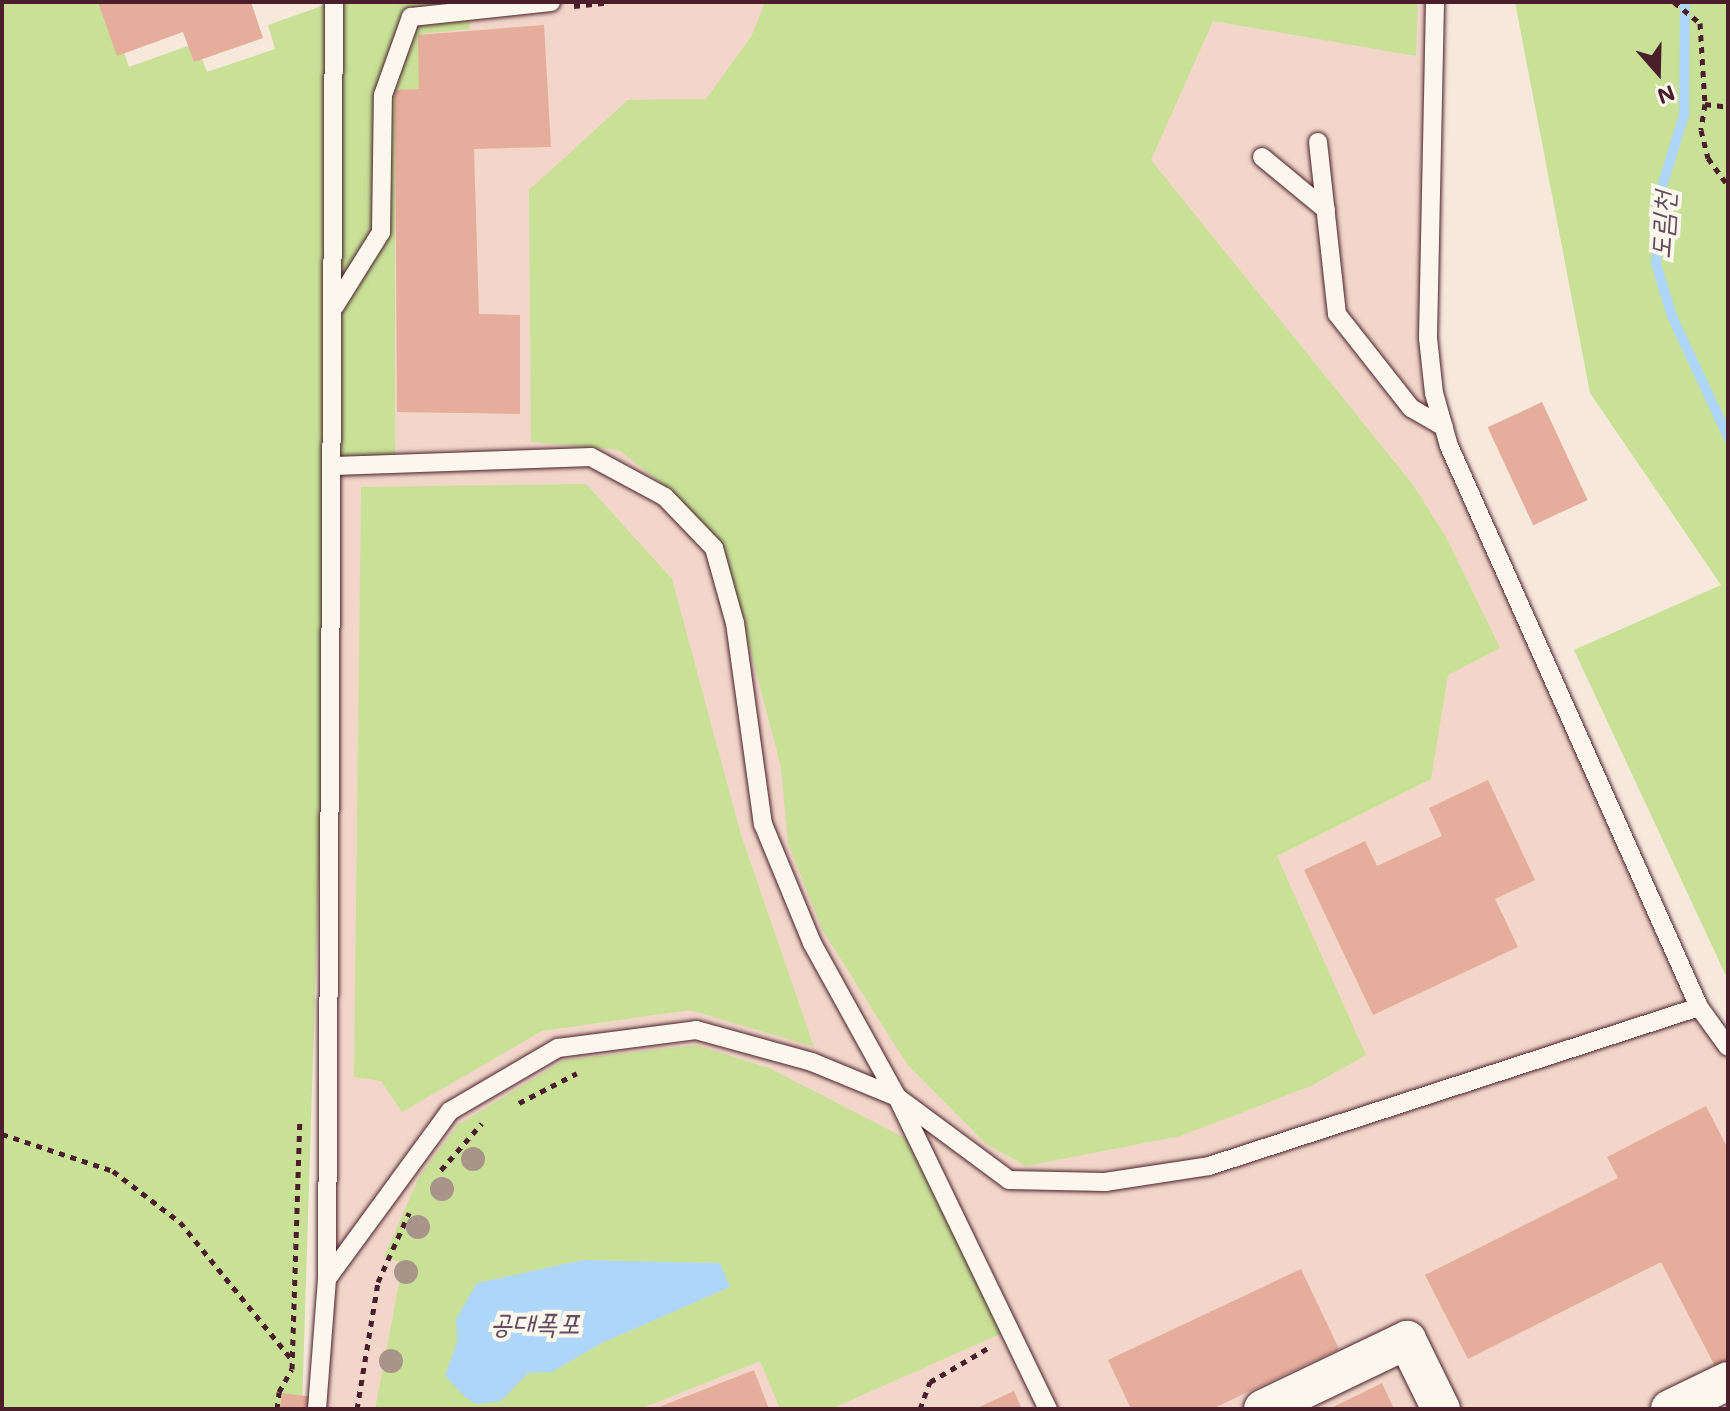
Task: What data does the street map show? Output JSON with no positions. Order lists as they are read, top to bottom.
{
  "water": ["도림천", "공대폭포"],
  "north": "bottom"
}
